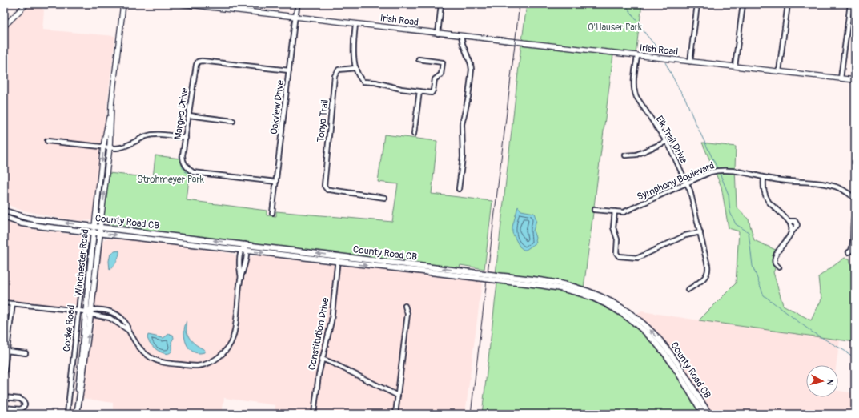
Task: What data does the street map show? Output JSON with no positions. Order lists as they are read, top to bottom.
{
  "streets": {
    "main road": ["County Road CB", "Winchester Road"],
    "street": [
      "Irish Road",
      "Oakview Drive",
      "Margeo Drive",
      "Tonya Trail",
      "Elk Trail Drive",
      "Symphony Boulevard",
      "Cooke Road",
      "Constitution Drive"
    ]
  },
  "crossings": [
    ["Irish Road", "Oakview Drive"],
    ["Irish Road", "Elk Trail Drive"],
    ["Oakview Drive", "Margeo Drive"],
    ["Elk Trail Drive", "Symphony Boulevard"],
    ["County Road CB", "Winchester Road"],
    ["County Road CB", "Constitution Drive"]
  ],
  "parks": ["O'Hauser Park", "Strohmeyer Park"],
  "north": "right"
}
